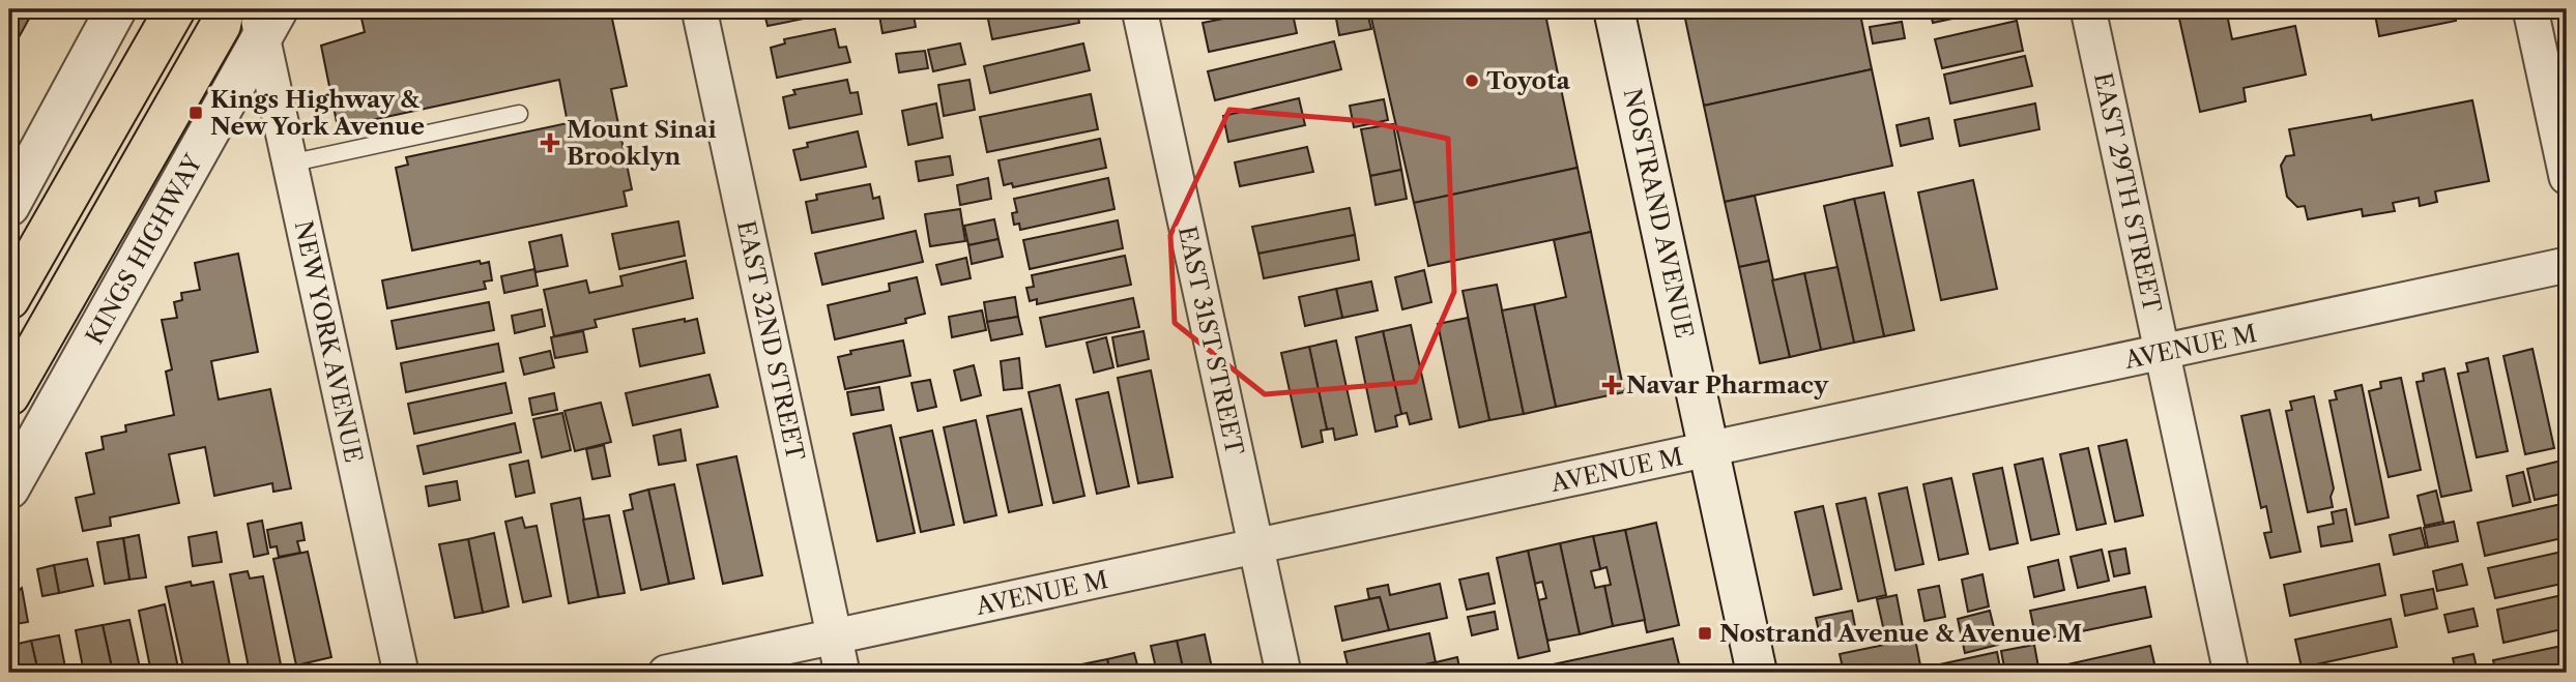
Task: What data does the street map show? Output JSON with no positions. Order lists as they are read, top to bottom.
{
  "streets": {
    "main road": ["KINGS HIGHWAY"],
    "street": [
      "EAST 29TH STREET",
      "NOSTRAND AVENUE",
      "EAST 32ND STREET",
      "EAST 31ST STREET",
      "NEW YORK AVENUE",
      "AVENUE M"
    ]
  },
  "crossings": [
    ["EAST 29TH STREET", "AVENUE M"],
    ["NOSTRAND AVENUE", "AVENUE M"],
    ["KINGS HIGHWAY", "NEW YORK AVENUE"],
    ["EAST 32ND STREET", "AVENUE M"],
    ["EAST 31ST STREET", "AVENUE M"]
  ],
  "places": {
    "other": ["Toyota"],
    "transit": ["Kings Highway & New York Avenue", "Nostrand Avenue & Avenue M"],
    "health": ["Mount Sinai Brooklyn", "Navar Pharmacy"]
  }
}
